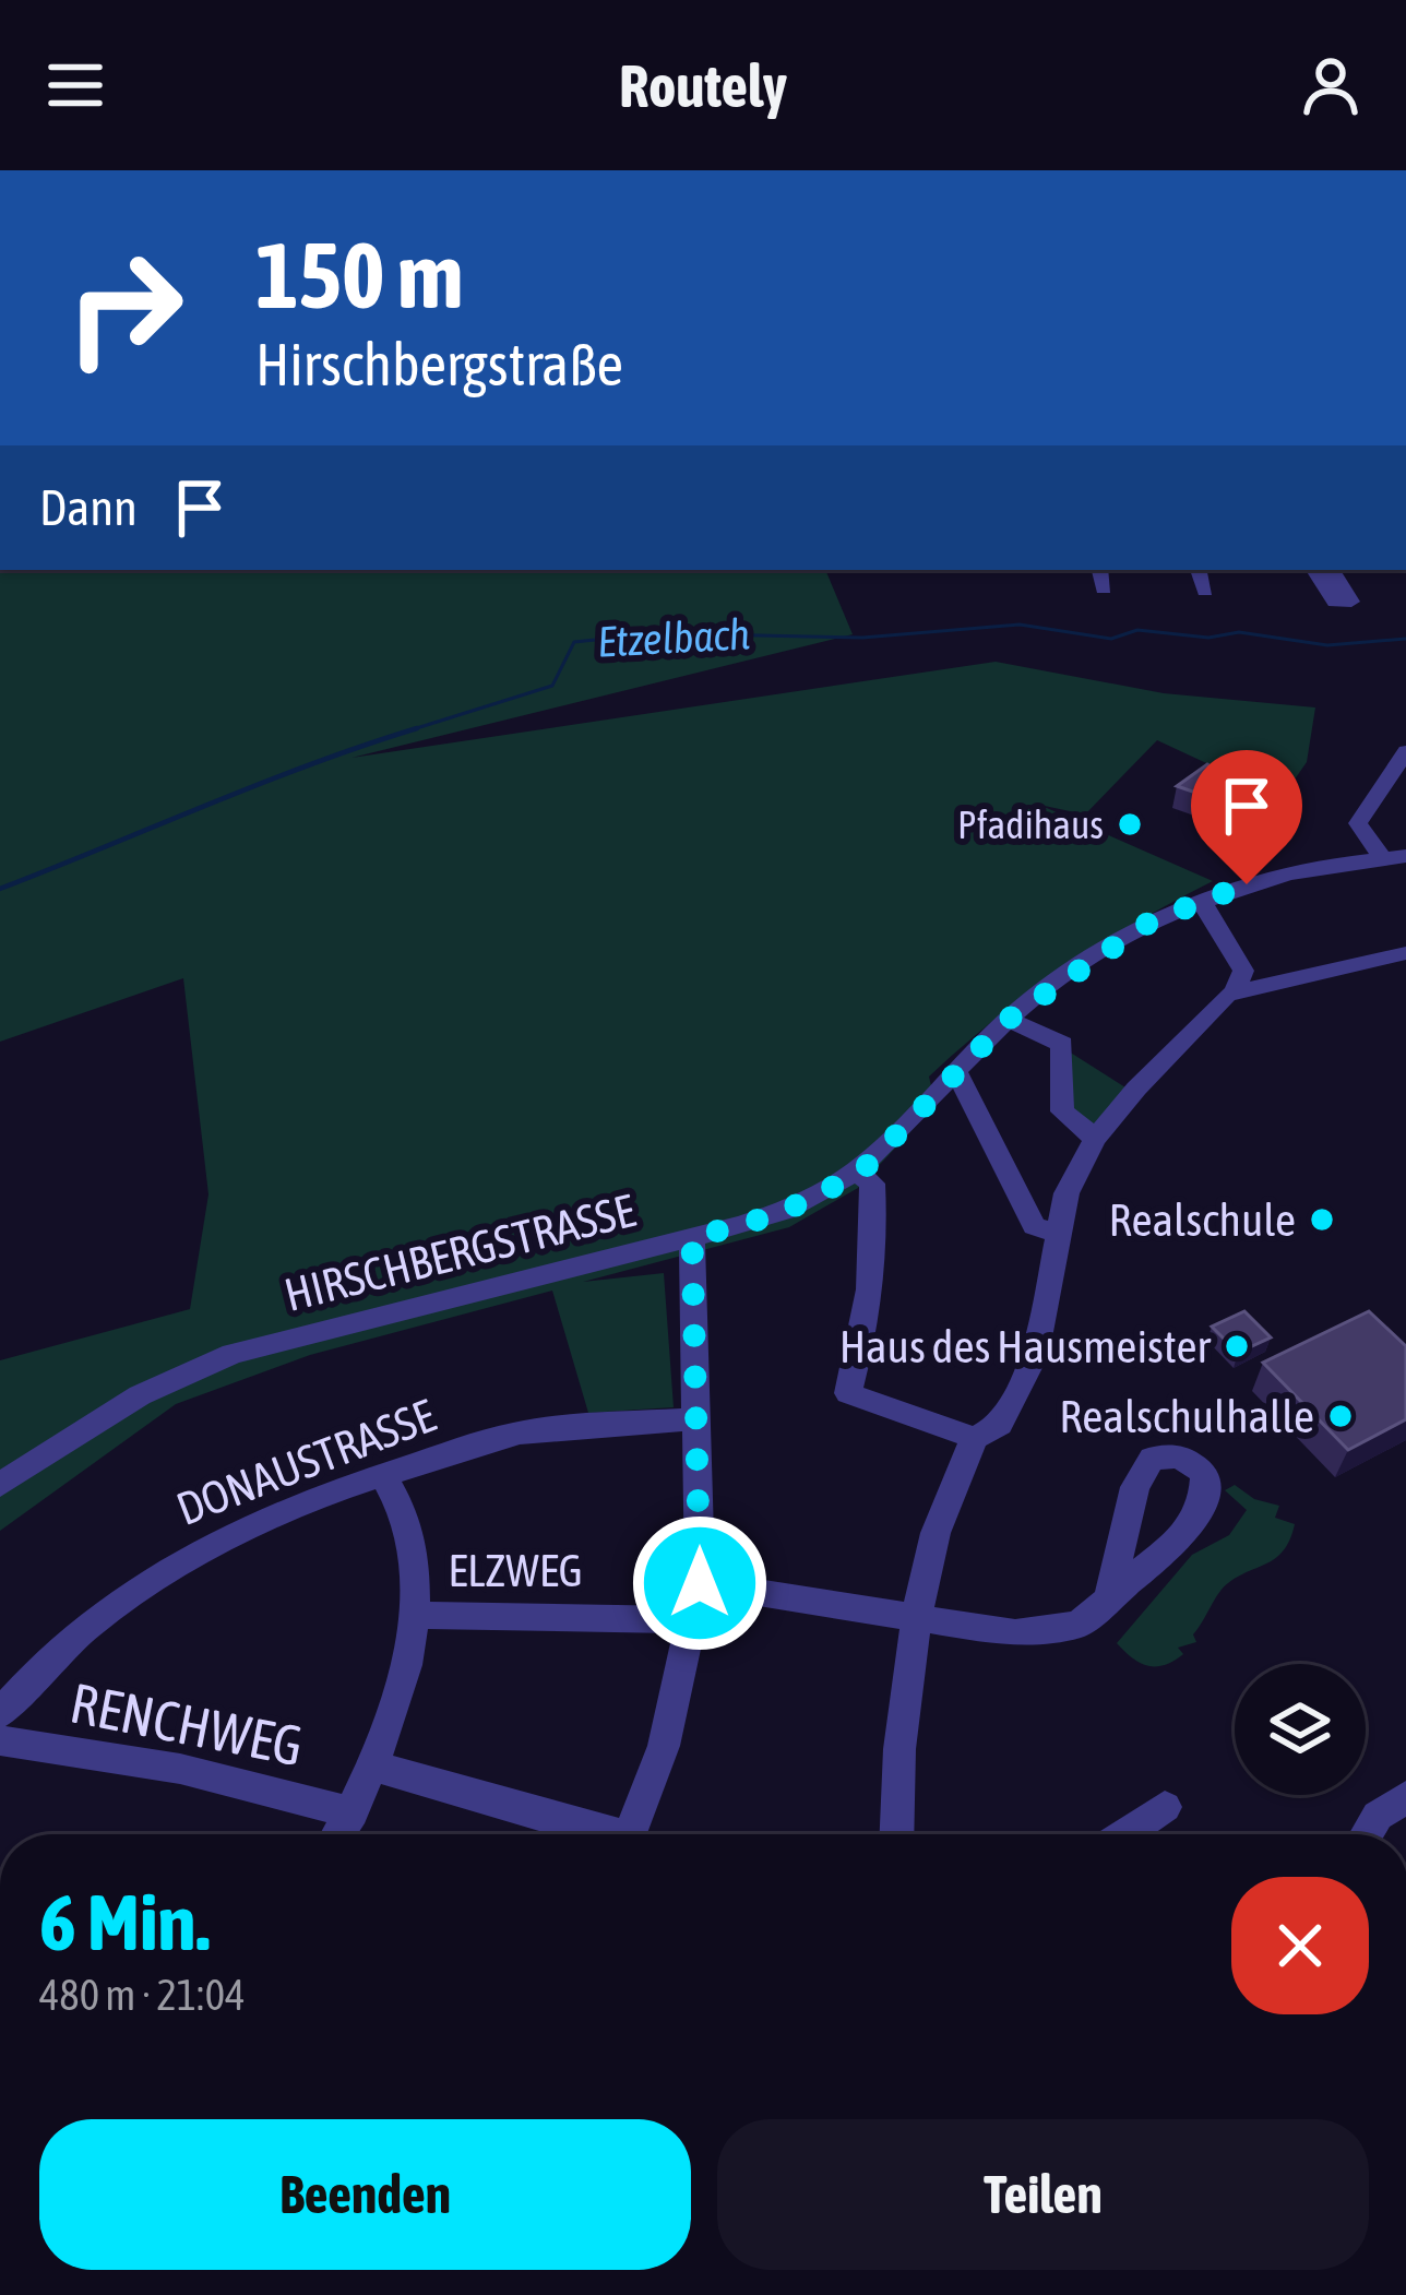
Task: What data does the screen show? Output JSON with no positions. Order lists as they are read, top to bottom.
{
  "streets": {
    "street": [
      "HIRSCHBERGSTRASSE",
      "DONAUSTRASSE",
      "ELZWEG",
      "RENCHWEG"
    ]
  },
  "water": ["Etzelbach"],
  "places": [
    "Pfadihaus",
    "Realschule",
    "Haus des Hausmeister",
    "Realschulhalle"
  ],
  "page": {
    "header": "Routely",
    "turn": ["150 m", "Hirschbergstraße"],
    "then": "Dann",
    "heading": ["6 Min.", "480 m · 21:04"],
    "buttons": ["Beenden", "Teilen"]
  }
}
